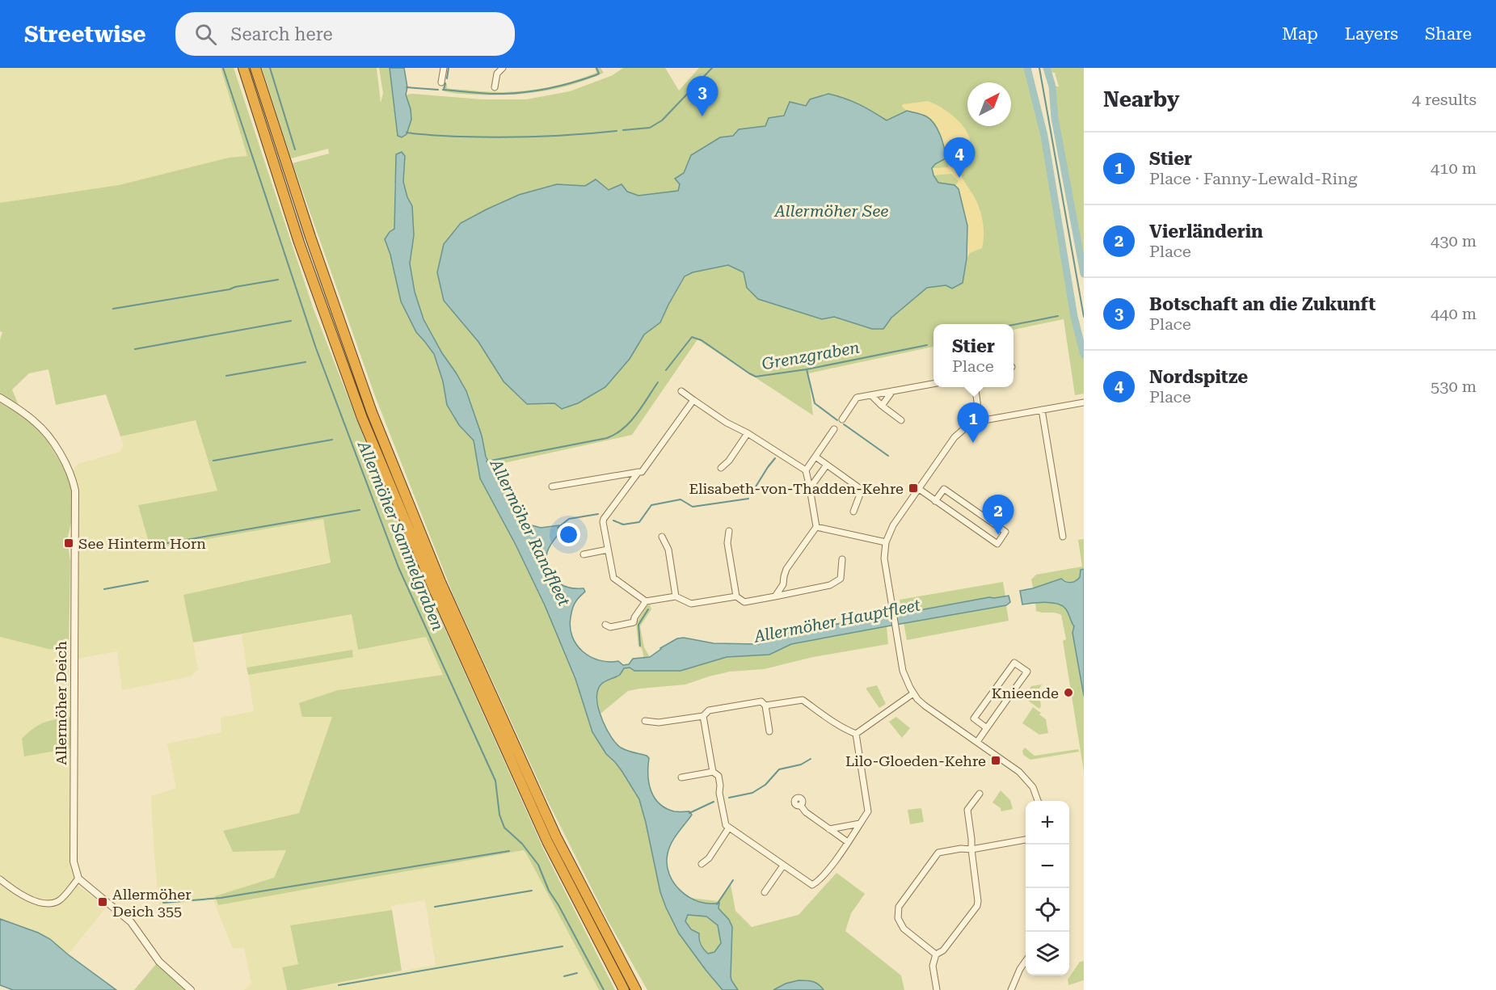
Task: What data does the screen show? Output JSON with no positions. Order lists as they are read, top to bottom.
{
  "streets": {
    "street": ["Allermöher Deich"]
  },
  "water": [
    "Allermöher See",
    "Grenzgraben",
    "Allermöher Randfleet",
    "Allermöher Sammelgraben",
    "Allermöher Hauptfleet"
  ],
  "places": {
    "transit": [
      "Elisabeth-von-Thadden-Kehre",
      "See Hinterm Horn",
      "Lilo-Gloeden-Kehre",
      "Allermöher Deich 355"
    ],
    "other": ["Knieende"]
  },
  "north": "top right",
  "page": {
    "header": "Streetwise",
    "search": "Search here",
    "nav": ["Map", "Layers", "Share"],
    "heading": ["Nearby", "4 results"],
    "pins": [
      "3",
      "4",
      "1",
      "2"
    ],
    "list": [
      {
        "mark": "1",
        "name": "Stier",
        "note": "Place · Fanny-Lewald-Ring",
        "value": "410 m"
      },
      {
        "mark": "2",
        "name": "Vierländerin",
        "note": "Place",
        "value": "430 m"
      },
      {
        "mark": "3",
        "name": "Botschaft an die Zukunft",
        "note": "Place",
        "value": "440 m"
      },
      {
        "mark": "4",
        "name": "Nordspitze",
        "note": "Place",
        "value": "530 m"
      }
    ],
    "popup": ["Stier", "Place"],
    "map_buttons": ["+", "−"]
  }
}
